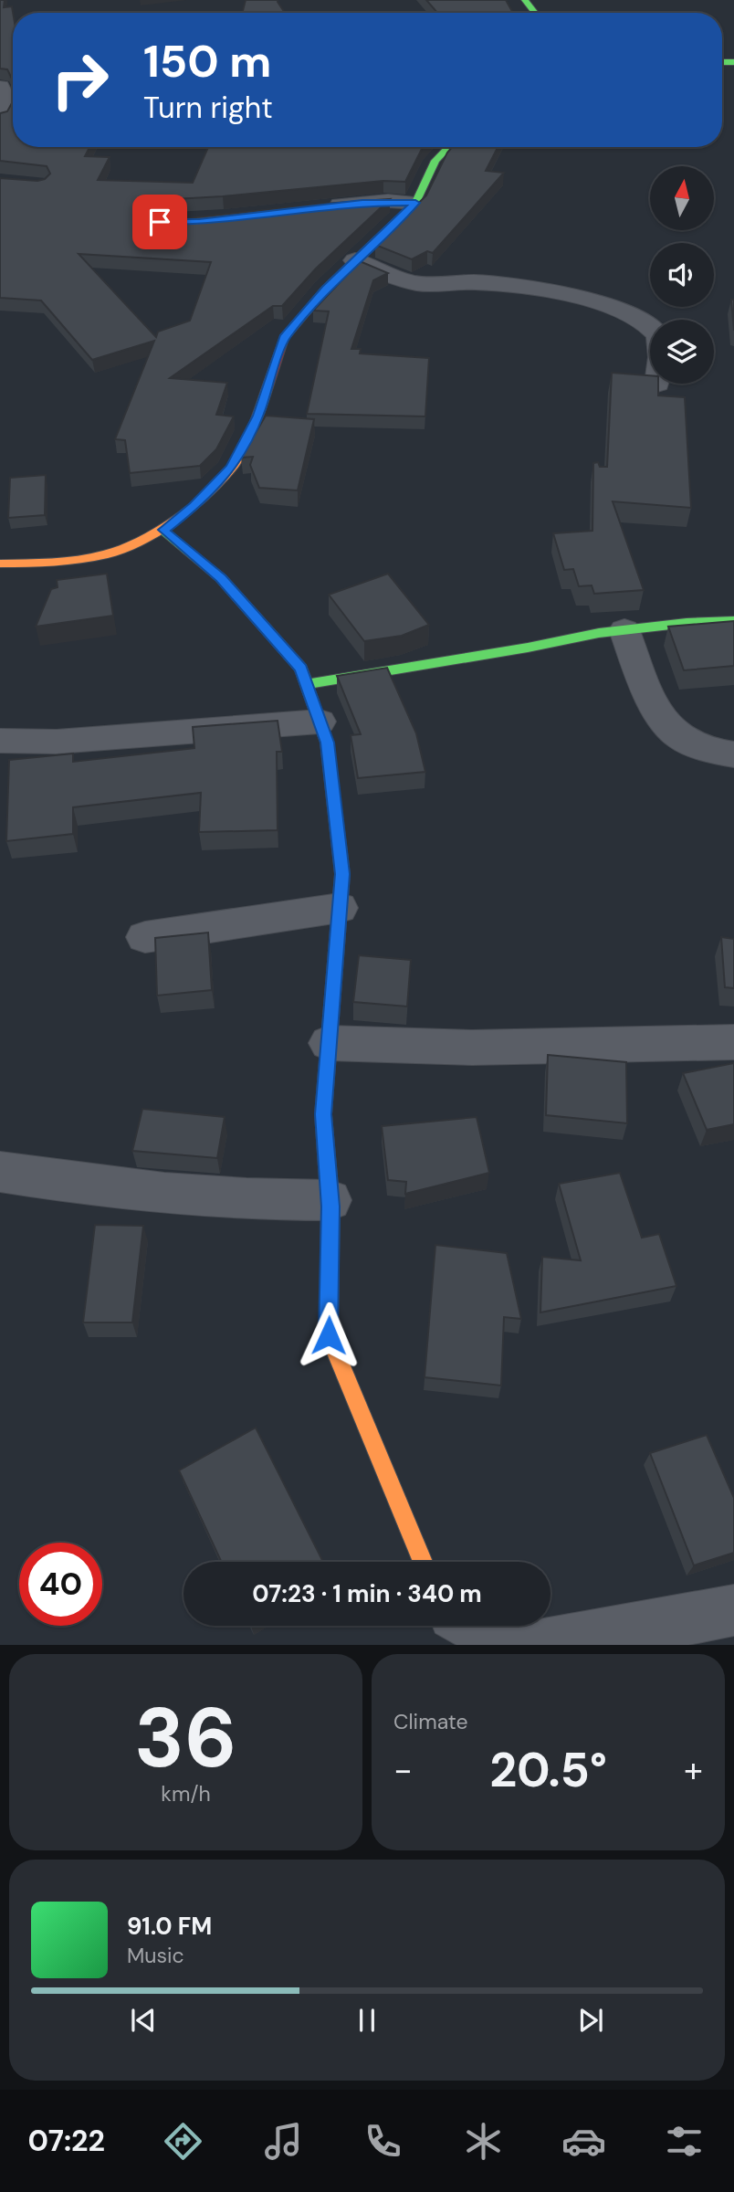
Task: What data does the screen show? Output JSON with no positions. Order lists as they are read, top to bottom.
{
  "north": "top",
  "page": {
    "turn": ["150 m", "Turn right"],
    "limit": "40",
    "trip": "07:23 · 1 min · 340 m",
    "tile": [
      ["36", "km/h"],
      "Climate"
    ],
    "heat": ["−", "20.5°", "+"],
    "song": ["91.0 FM", "Music"],
    "tabs": "07:22"
  }
}
